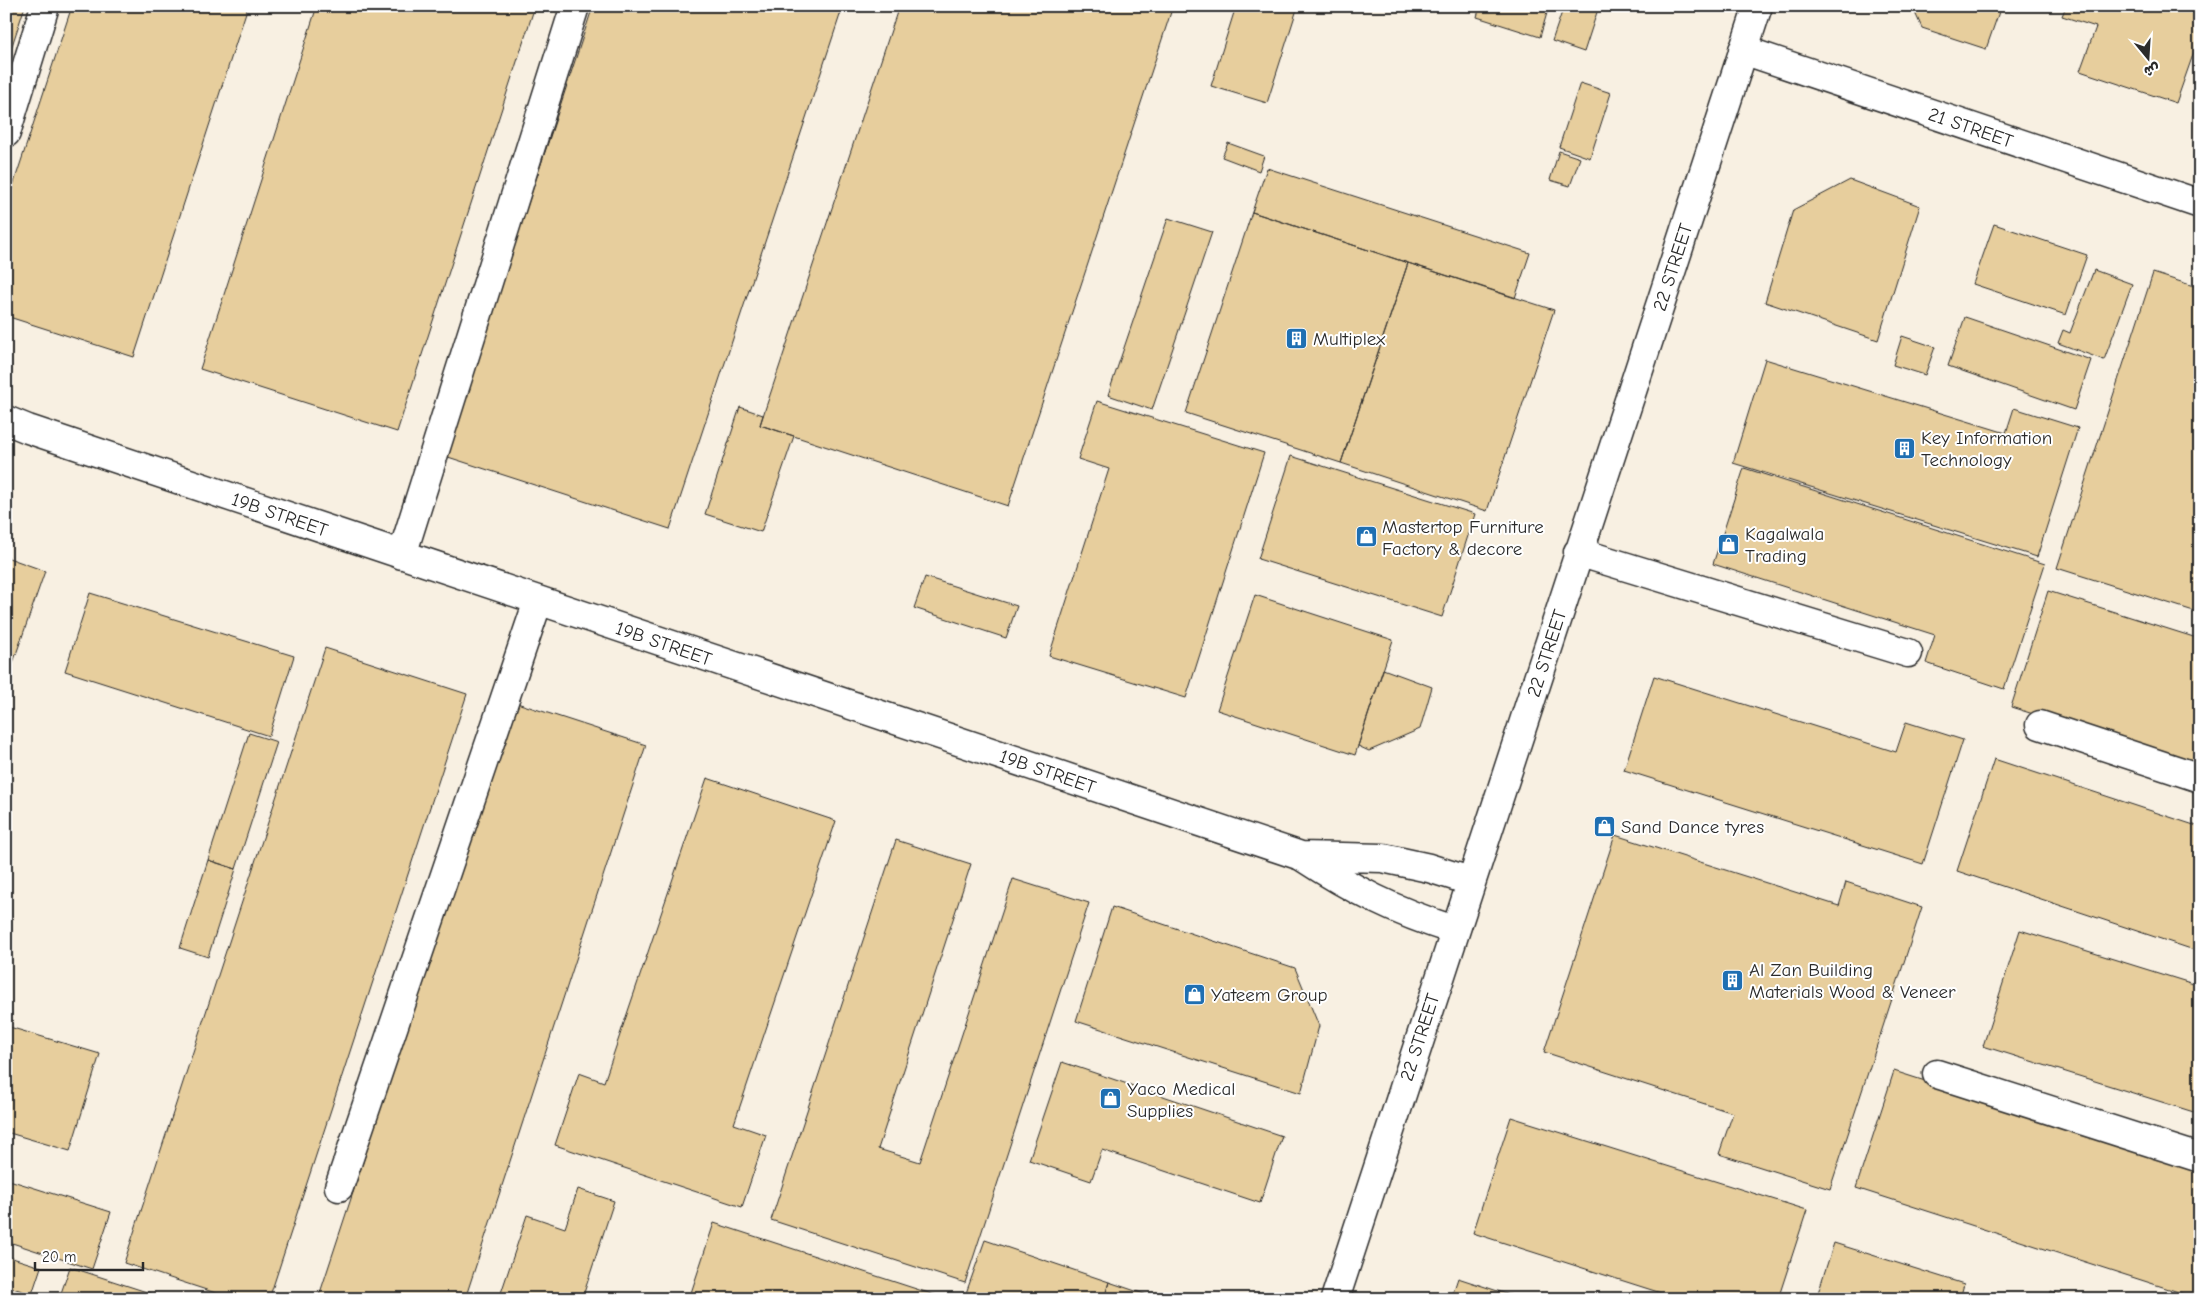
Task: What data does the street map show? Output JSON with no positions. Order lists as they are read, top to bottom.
{
  "streets": {
    "street": ["21 STREET", "22 STREET", "19B STREET"]
  },
  "crossings": [
    ["21 STREET", "22 STREET"],
    ["22 STREET", "19B STREET"]
  ],
  "places": {
    "building": ["Multiplex", "Key Information Technology", "Al Zan Building Materials Wood & Veneer"],
    "shop": [
      "Mastertop Furniture Factory & decore",
      "Kagalwala Trading",
      "Sand Dance tyres",
      "Yateem Group",
      "Yaco Medical Supplies"
    ]
  },
  "scale_bar": "20 m",
  "north": "bottom"
}
